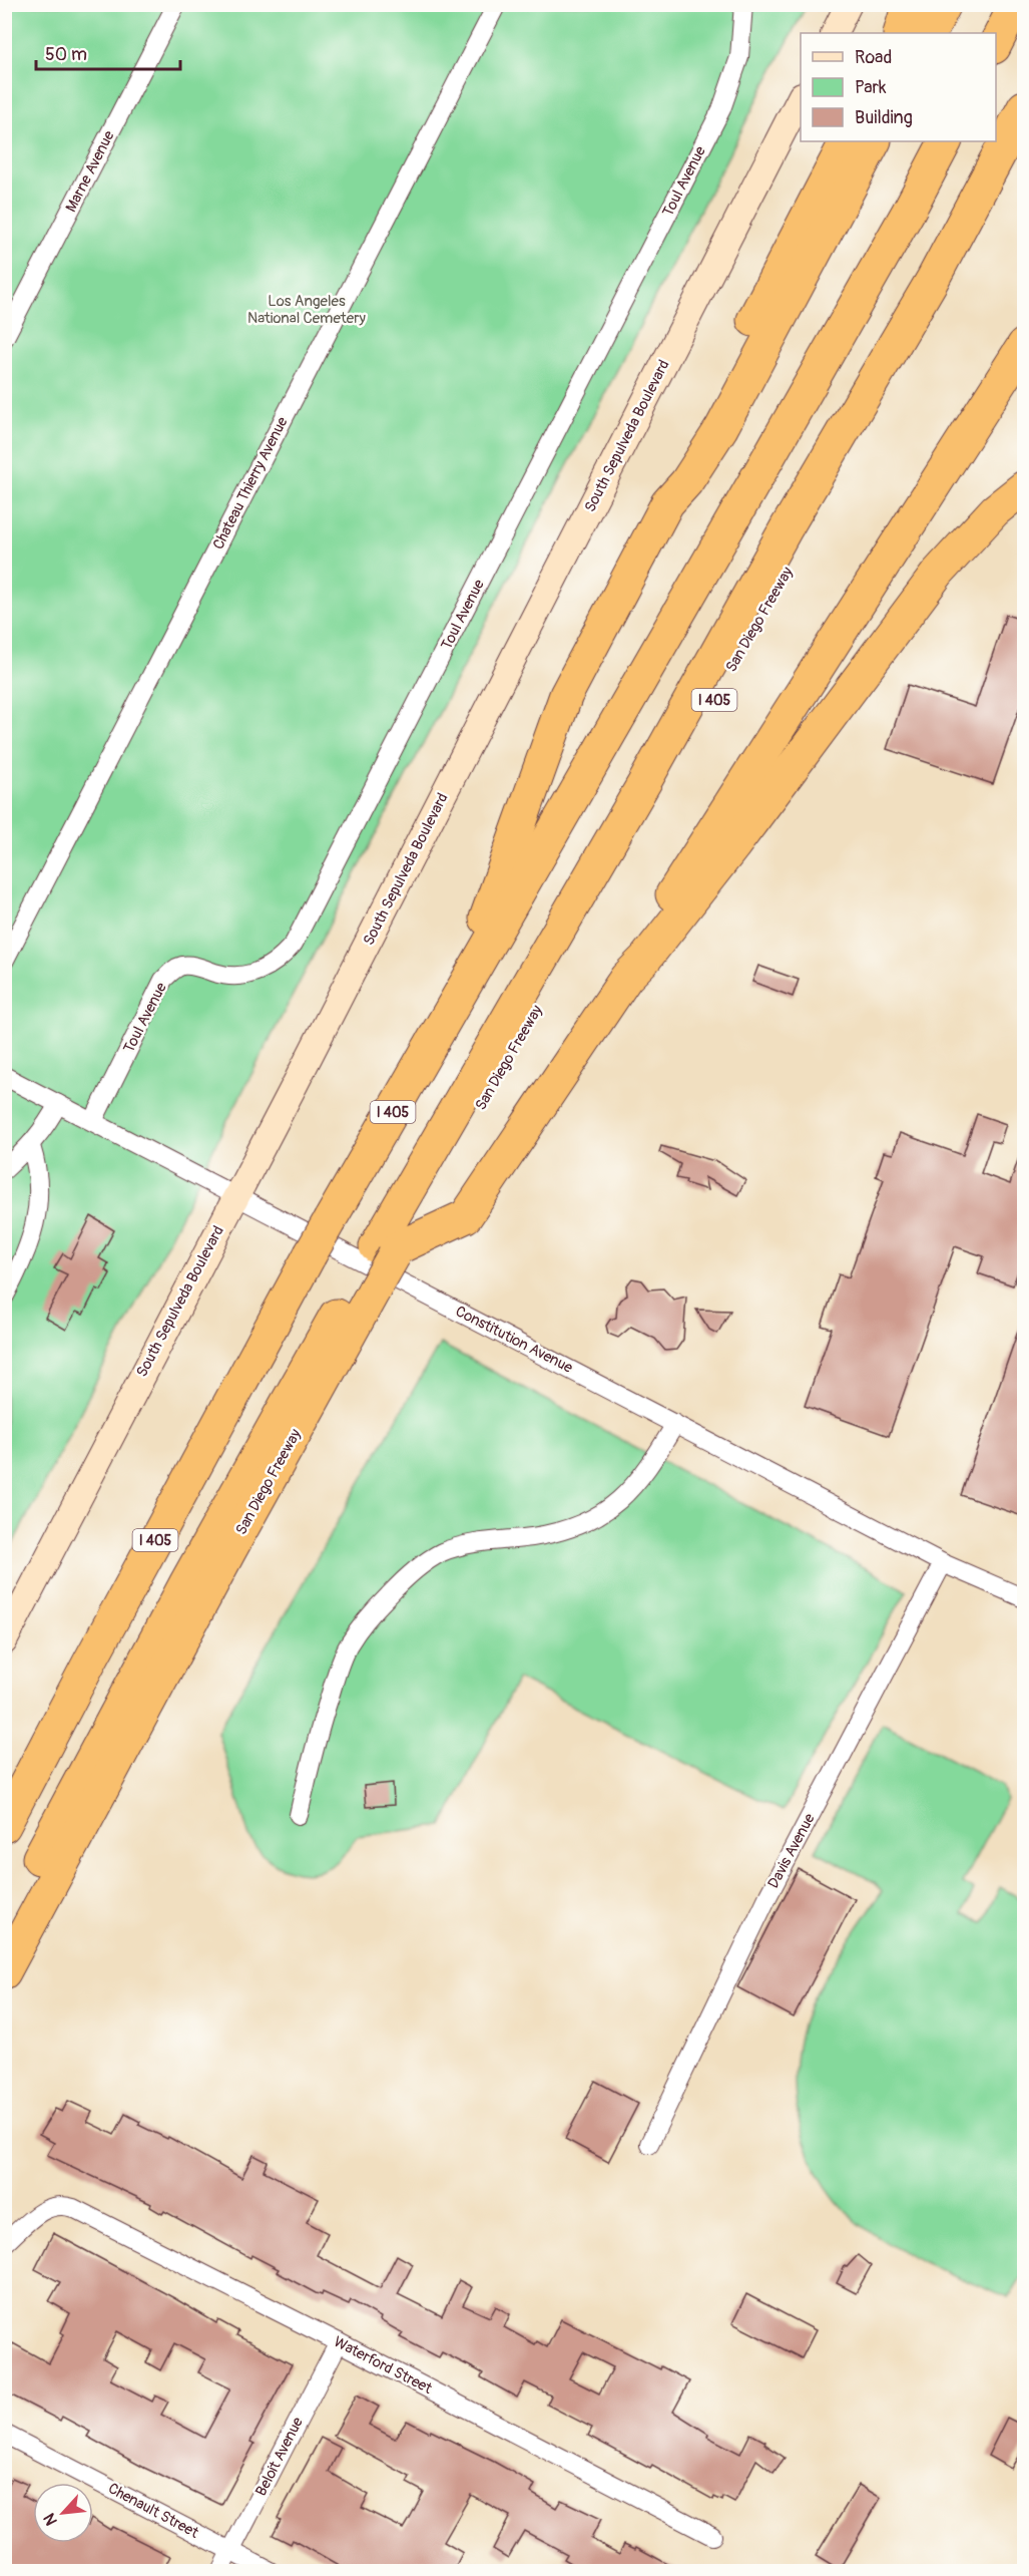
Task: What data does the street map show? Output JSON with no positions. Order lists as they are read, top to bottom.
{
  "streets": {
    "highway": ["San Diego Freeway", "I 405"],
    "main road": ["South Sepulveda Boulevard"],
    "street": [
      "Marne Avenue",
      "Toul Avenue",
      "Chateau Thierry Avenue",
      "Constitution Avenue",
      "Davis Avenue",
      "Waterford Street",
      "Beloit Avenue",
      "Chenault Street"
    ]
  },
  "crossings": [
    ["Toul Avenue", "Constitution Avenue"],
    ["South Sepulveda Boulevard", "Constitution Avenue"],
    ["Constitution Avenue", "Davis Avenue"],
    ["Waterford Street", "Beloit Avenue"],
    ["Beloit Avenue", "Chenault Street"]
  ],
  "parks": ["Los Angeles National Cemetery"],
  "legend": ["Road", "Park", "Building"],
  "scale_bar": "50 m",
  "north": "bottom left"
}
